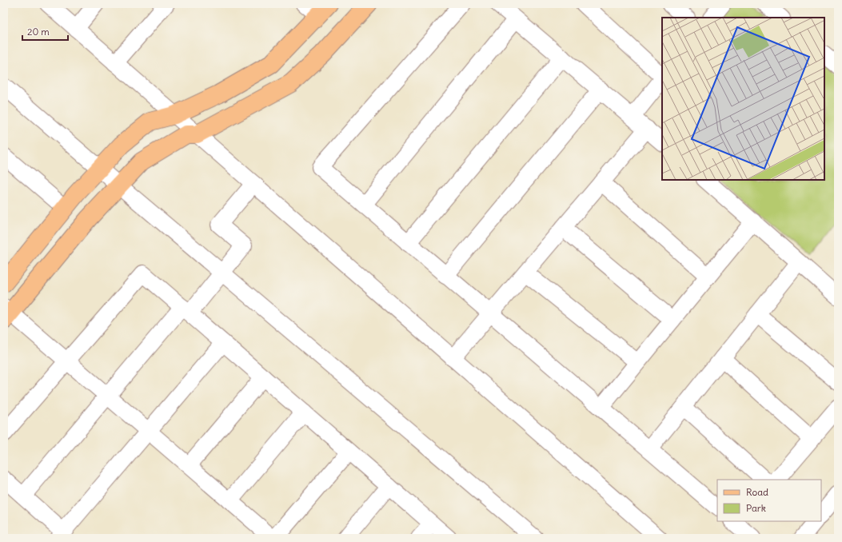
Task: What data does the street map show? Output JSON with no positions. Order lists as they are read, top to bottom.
{
  "legend": ["Road", "Park"],
  "scale_bar": "20 m"
}
